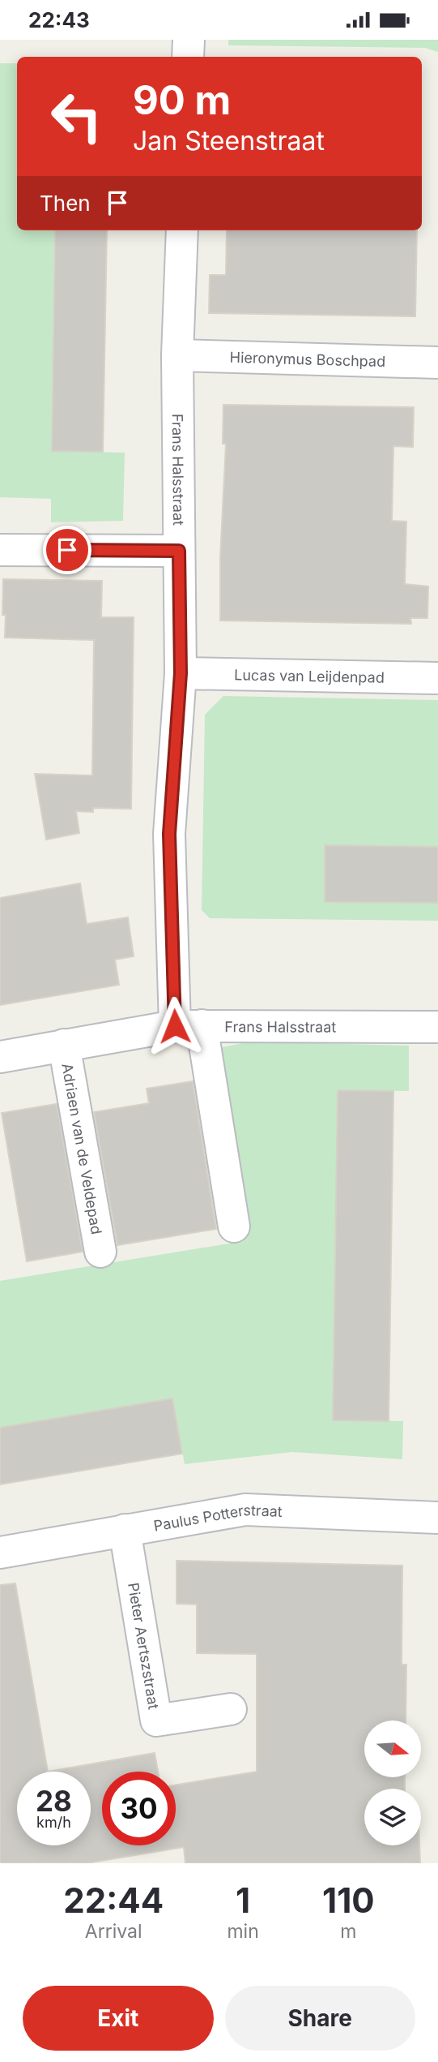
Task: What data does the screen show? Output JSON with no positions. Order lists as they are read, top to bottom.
{
  "streets": {
    "street": [
      "Hieronymus Boschpad",
      "Frans Halsstraat",
      "Lucas van Leijdenpad",
      "Adriaen van de Veldepad",
      "Paulus Potterstraat",
      "Pieter Aertszstraat"
    ]
  },
  "crossings": [
    ["Hieronymus Boschpad", "Frans Halsstraat"],
    ["Frans Halsstraat", "Lucas van Leijdenpad"],
    ["Paulus Potterstraat", "Pieter Aertszstraat"]
  ],
  "north": "right",
  "page": {
    "status": "22:43",
    "turn": ["90 m", "Jan Steenstraat"],
    "then": "Then",
    "speed": "28 km/h",
    "limit": "30",
    "eta": [
      "22:44",
      "Arrival",
      "1",
      "min",
      "110",
      "m"
    ],
    "buttons": ["Exit", "Share"]
  }
}
